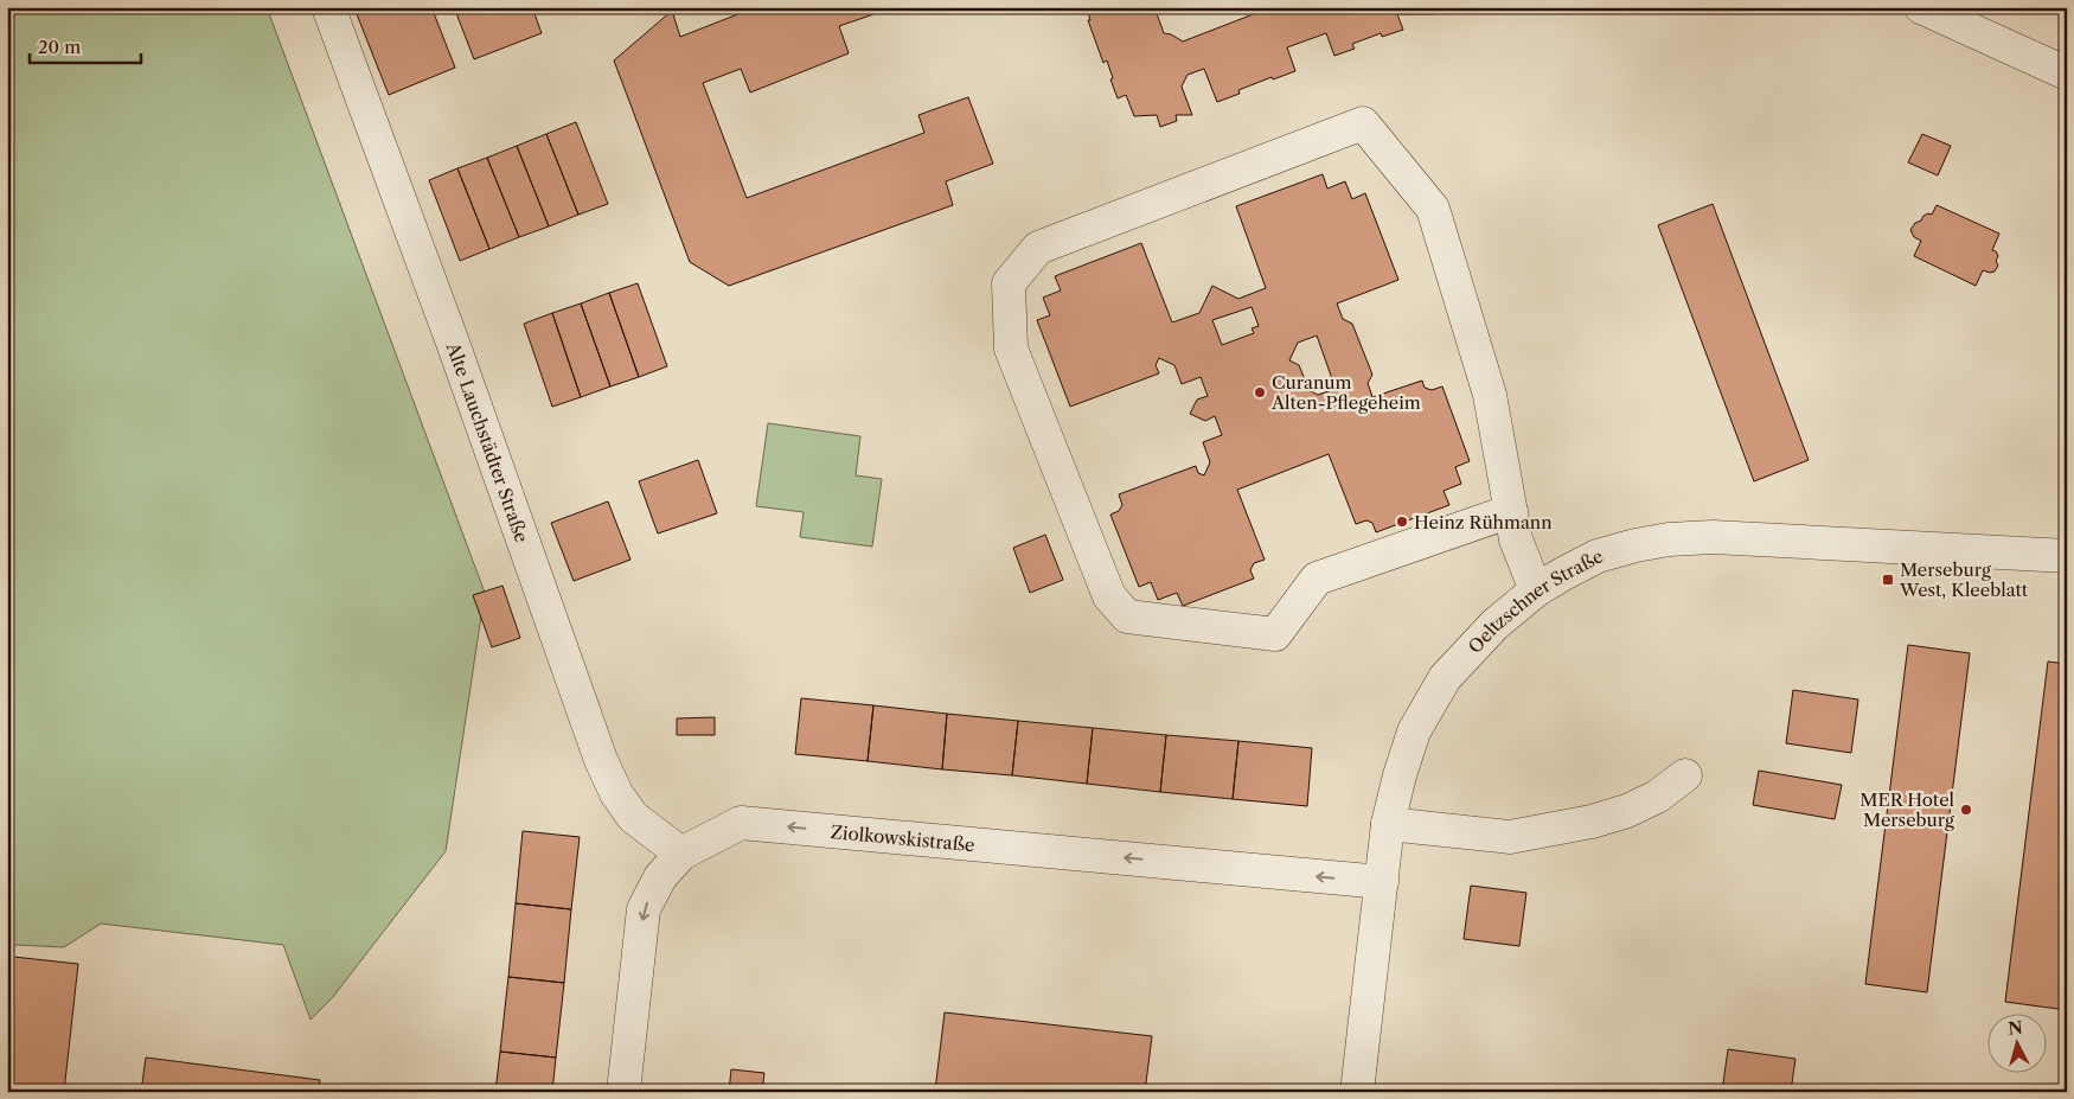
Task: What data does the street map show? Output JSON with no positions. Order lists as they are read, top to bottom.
{
  "streets": {
    "street": ["Alte Lauchstädter Straße", "Oeltzschner Straße", "Ziolkowskistraße"]
  },
  "crossings": [
    ["Alte Lauchstädter Straße", "Ziolkowskistraße"],
    ["Oeltzschner Straße", "Ziolkowskistraße"]
  ],
  "one_way": ["Ziolkowskistraße"],
  "places": {
    "other": ["Curanum Alten-Pflegeheim", "Heinz Rühmann", "MER Hotel Merseburg"],
    "transit": ["Merseburg West, Kleeblatt"]
  },
  "scale_bar": "20 m",
  "north": "top"
}
